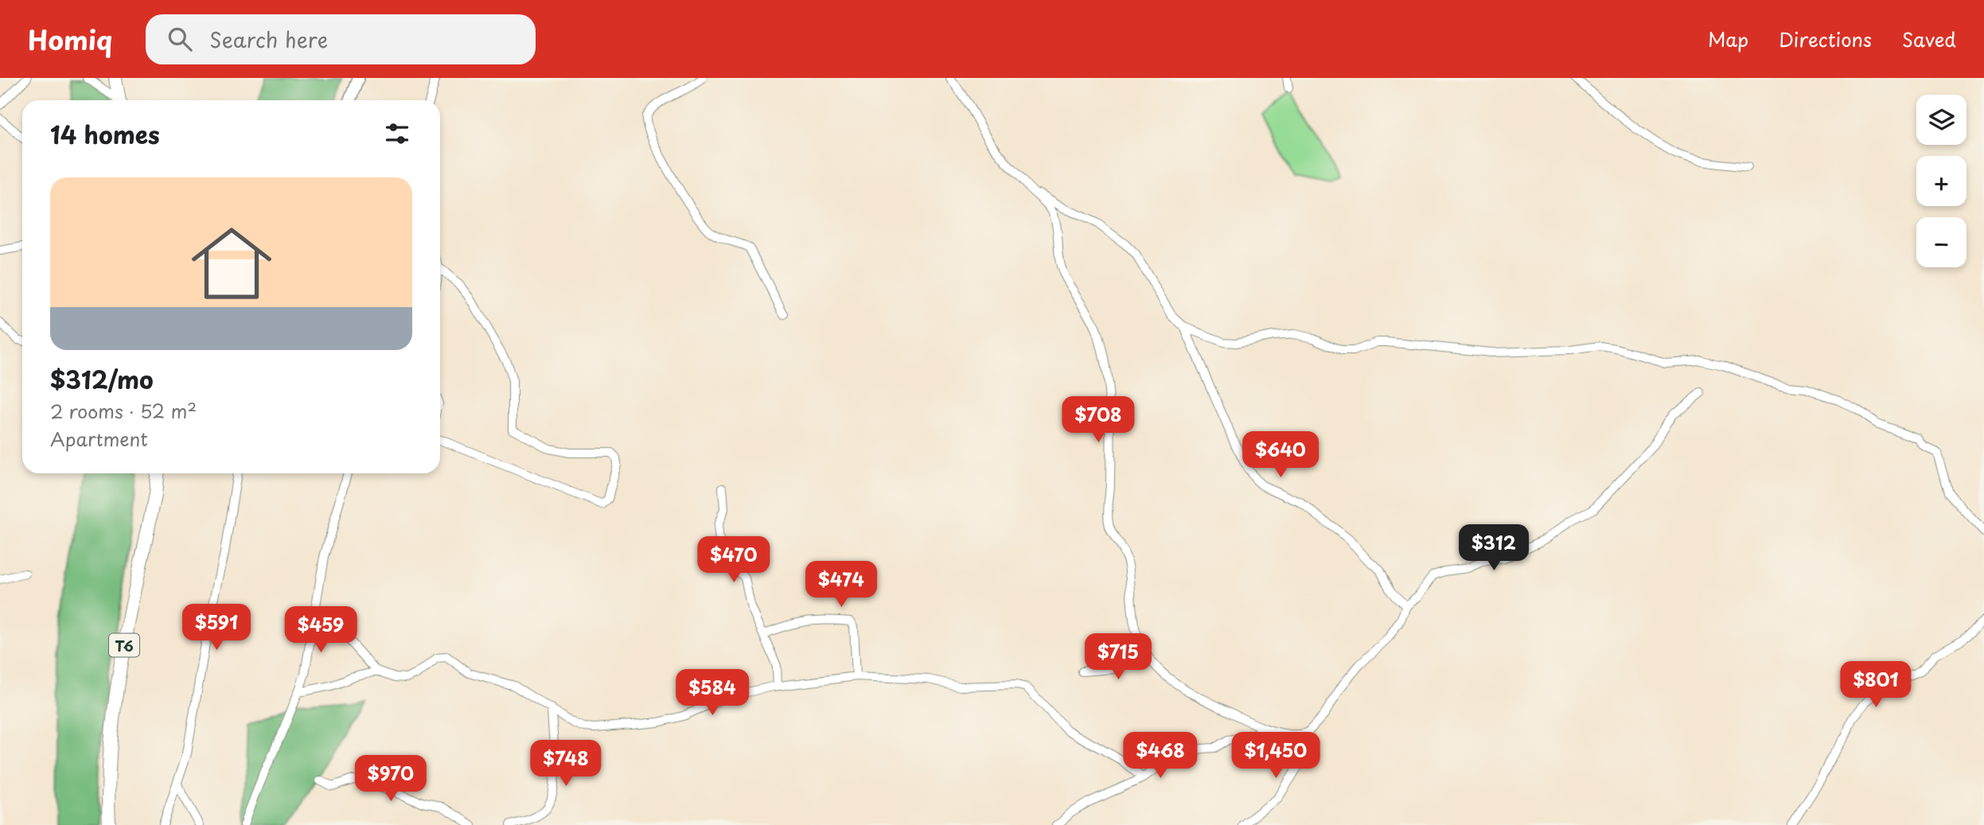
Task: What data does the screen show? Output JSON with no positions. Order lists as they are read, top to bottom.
{
  "streets": {
    "highway": ["T6"]
  },
  "page": {
    "header": "Homiq",
    "search": "Search here",
    "nav": ["Map", "Directions", "Saved"],
    "map_buttons": ["+", "−"],
    "heading": "14 homes",
    "list": [
      {
        "name": "$312/mo",
        "note": "2 rooms · 52 m² · Apartment"
      }
    ],
    "price": [
      "$708",
      "$640",
      "$312",
      "$470",
      "$474",
      "$591",
      "$459",
      "$715",
      "$801",
      "$584",
      "$468",
      "$1,450",
      "$748",
      "$970"
    ]
  }
}
